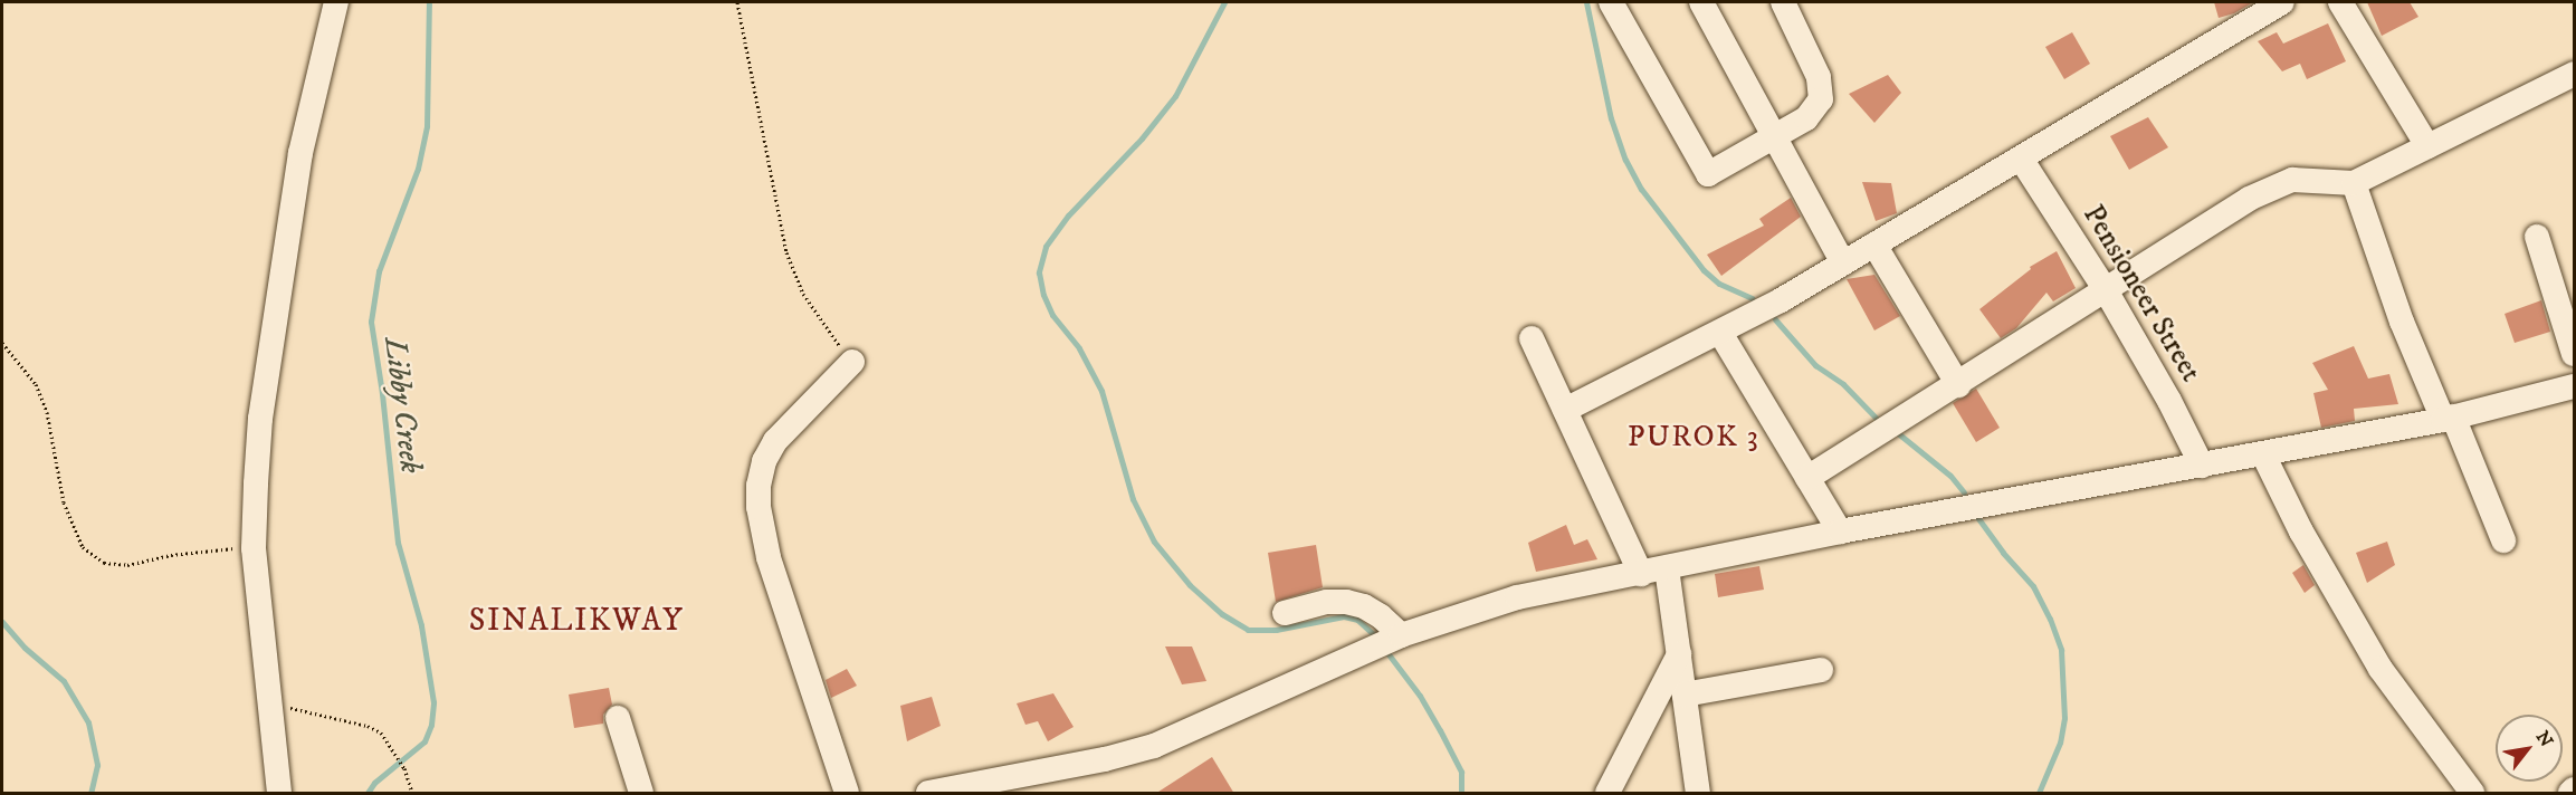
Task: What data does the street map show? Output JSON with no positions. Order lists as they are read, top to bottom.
{
  "streets": {
    "street": ["Pensioneer Street"]
  },
  "districts": ["PUROK 3", "SINALIKWAY"],
  "water": ["Libby Creek"],
  "north": "top right"
}
